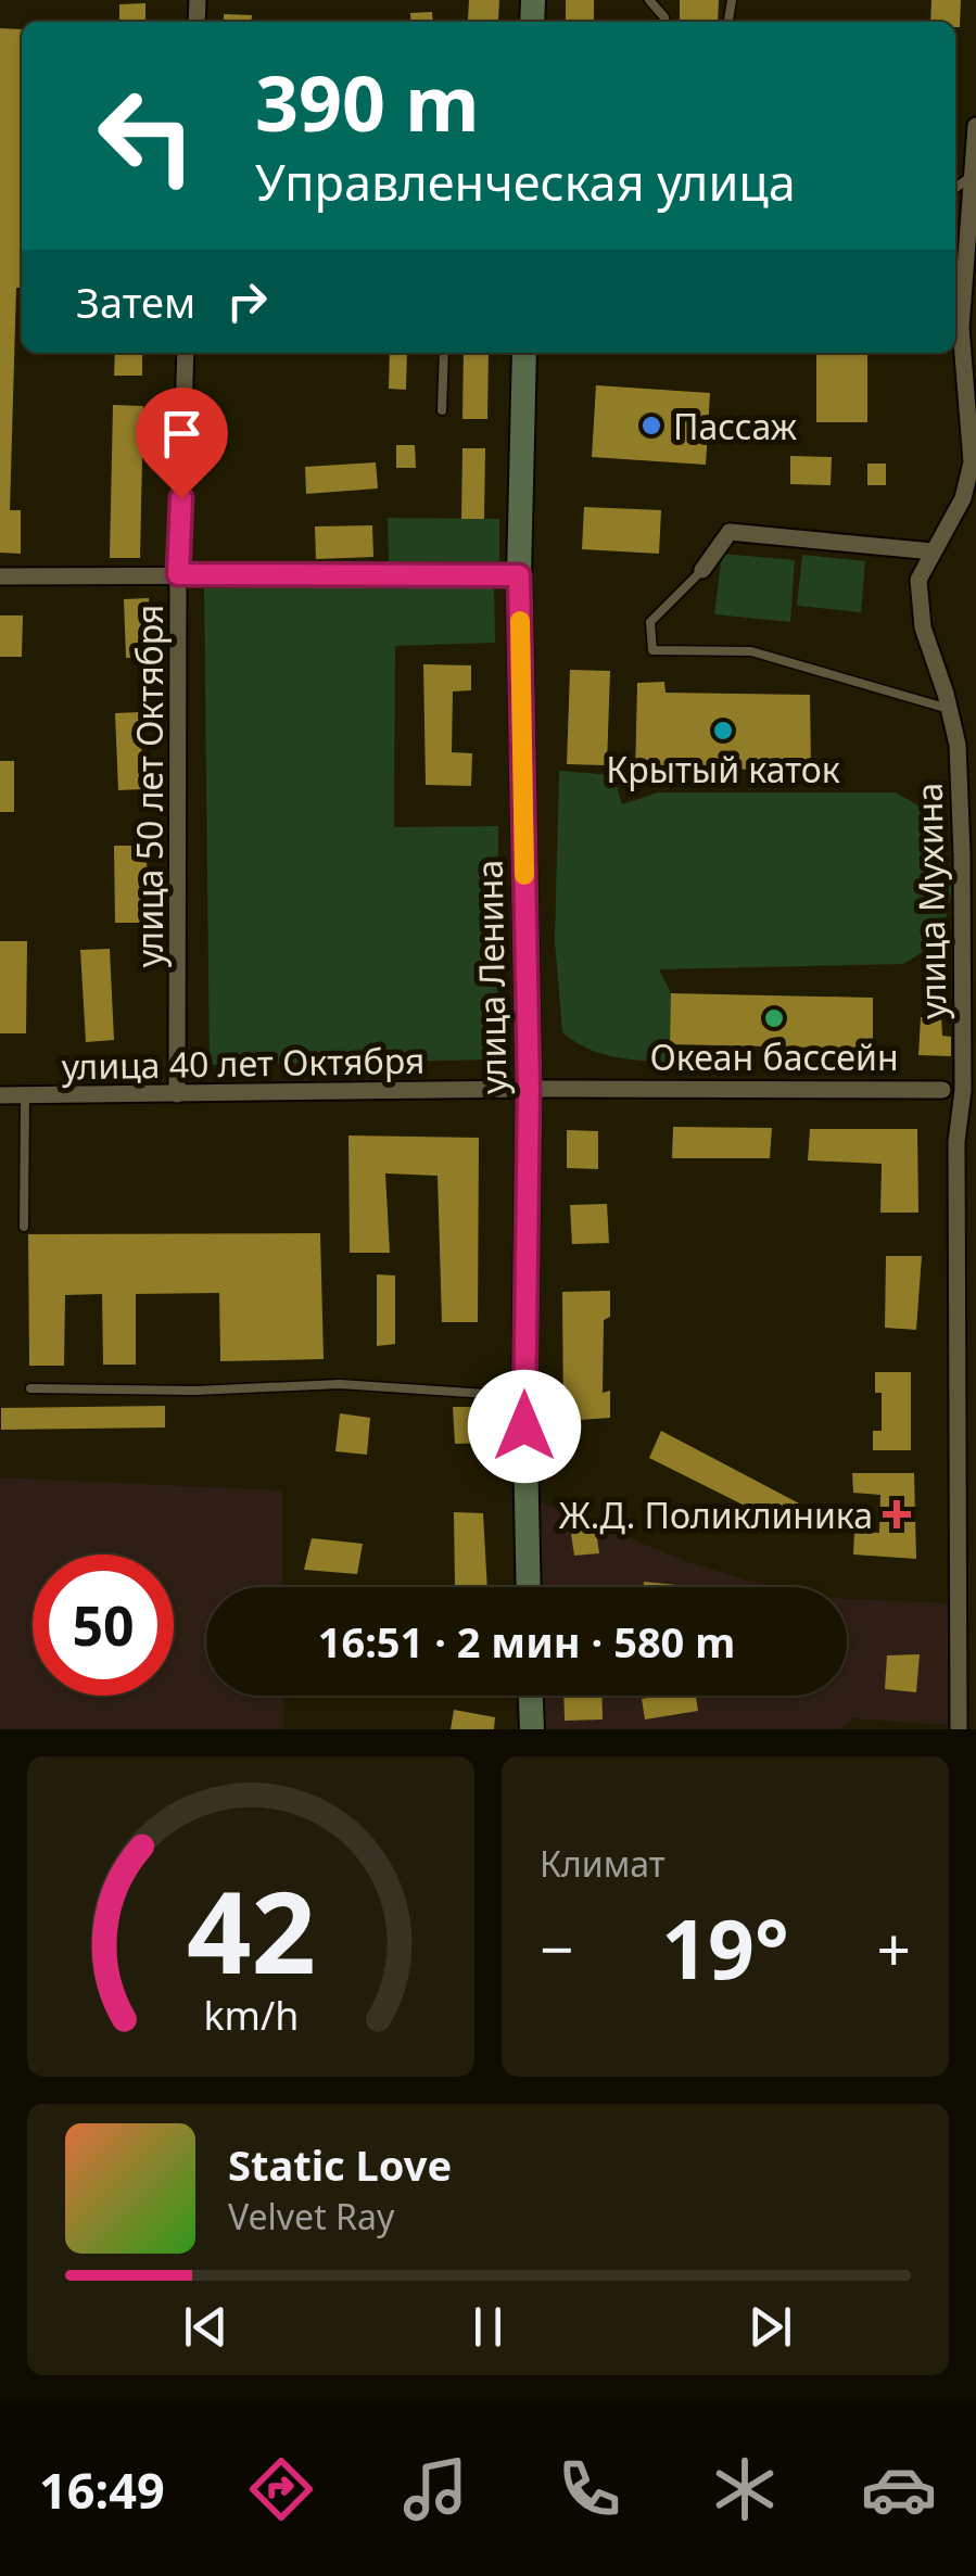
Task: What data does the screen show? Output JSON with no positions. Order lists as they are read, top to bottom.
{
  "streets": {
    "main road": ["улица Ленина"],
    "street": ["улица 50 лет Октября", "улица Мухина", "улица 40 лет Октября"]
  },
  "crossings": [
    ["улица 50 лет Октября", "улица 40 лет Октября"],
    ["улица Ленина", "улица 40 лет Октября"]
  ],
  "places": {
    "other": ["Пассаж", "Крытый каток", "Океан бассейн"],
    "health": ["Ж.Д. Поликлиника"]
  },
  "page": {
    "turn": ["390 m", "Управленческая улица"],
    "then": "Затем",
    "limit": "50",
    "trip": "16:51 · 2 мин · 580 m",
    "tile": "Климат",
    "heat": ["−", "19°", "+"],
    "song": ["Static Love", "Velvet Ray"],
    "tabs": "16:49",
    "gauge": ["42", "km/h"]
  }
}
